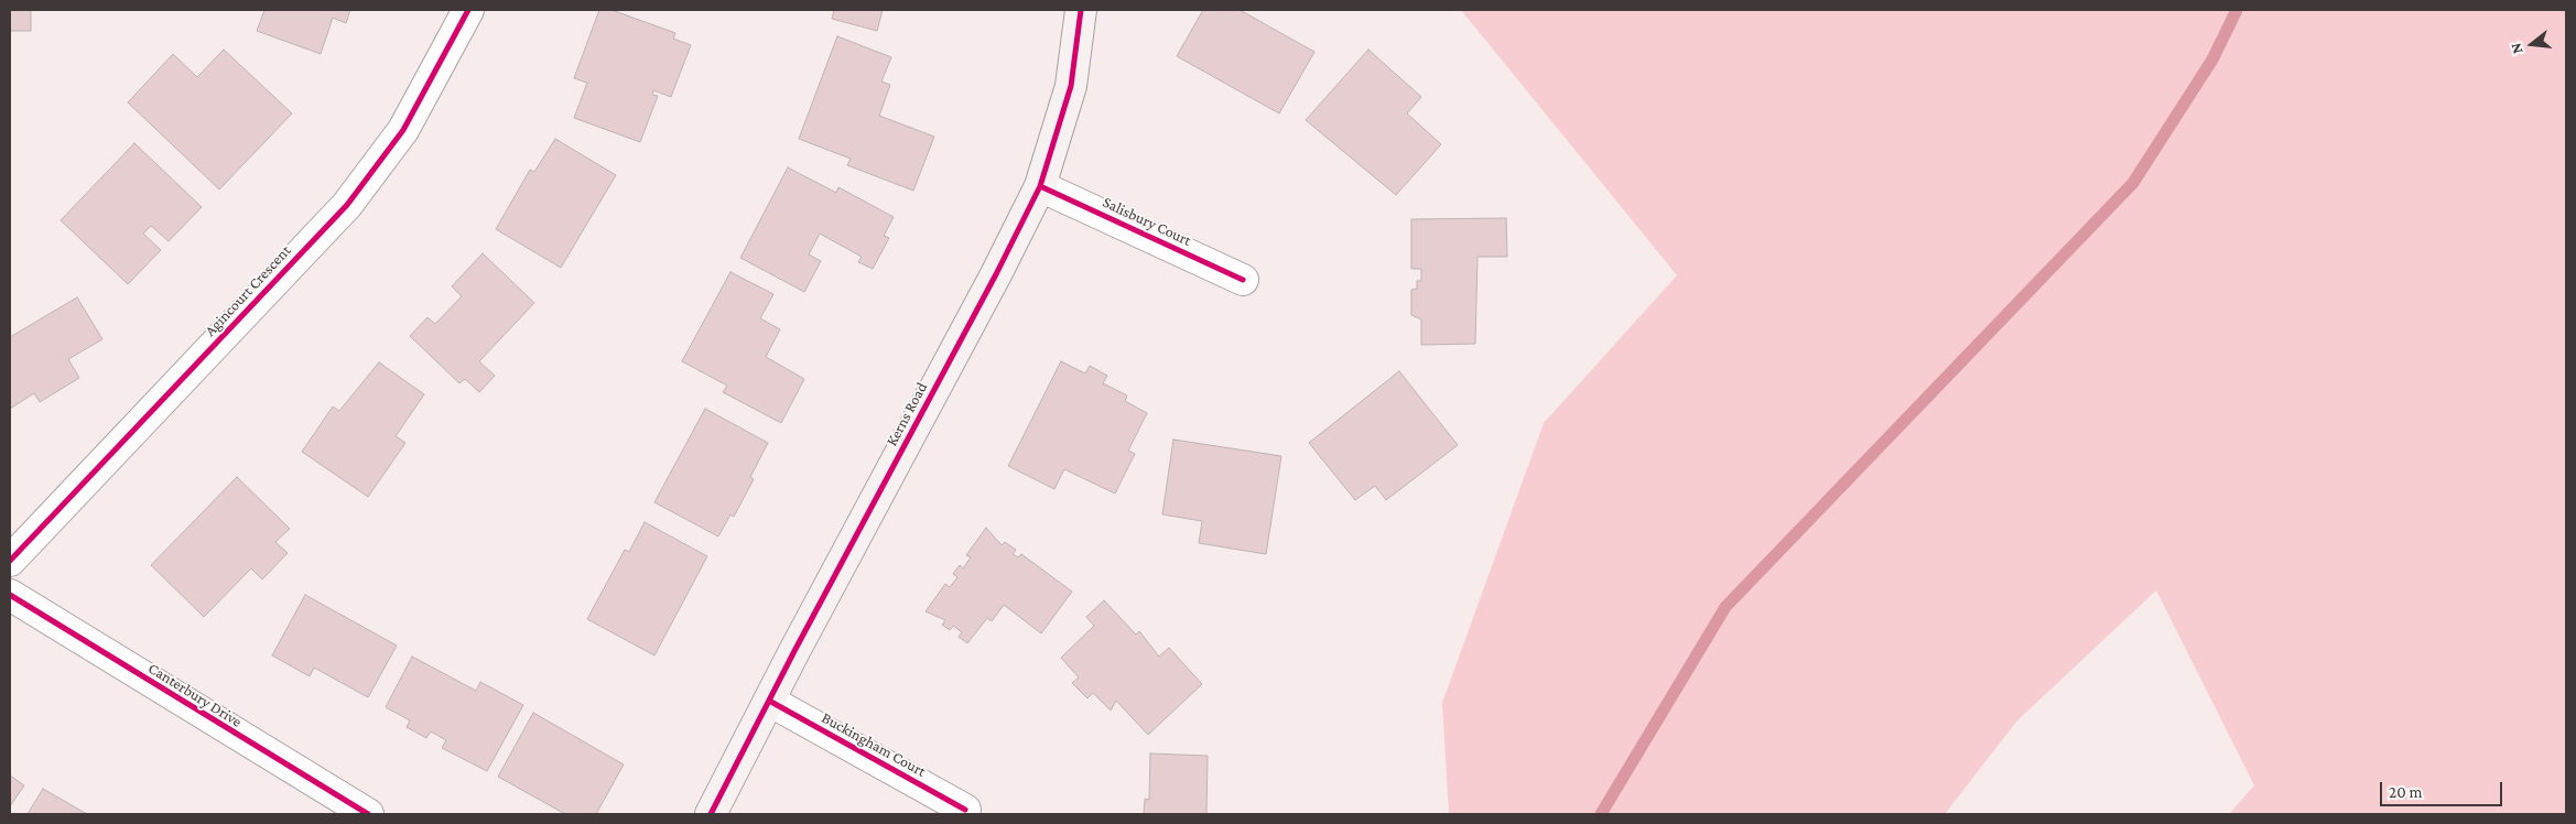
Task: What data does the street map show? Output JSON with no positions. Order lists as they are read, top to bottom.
{
  "streets": {
    "street": [
      "Salisbury Court",
      "Agincourt Crescent",
      "Kerns Road",
      "Canterbury Drive",
      "Buckingham Court"
    ]
  },
  "crossings": [
    ["Salisbury Court", "Kerns Road"],
    ["Kerns Road", "Buckingham Court"]
  ],
  "scale_bar": "20 m",
  "north": "left"
}
